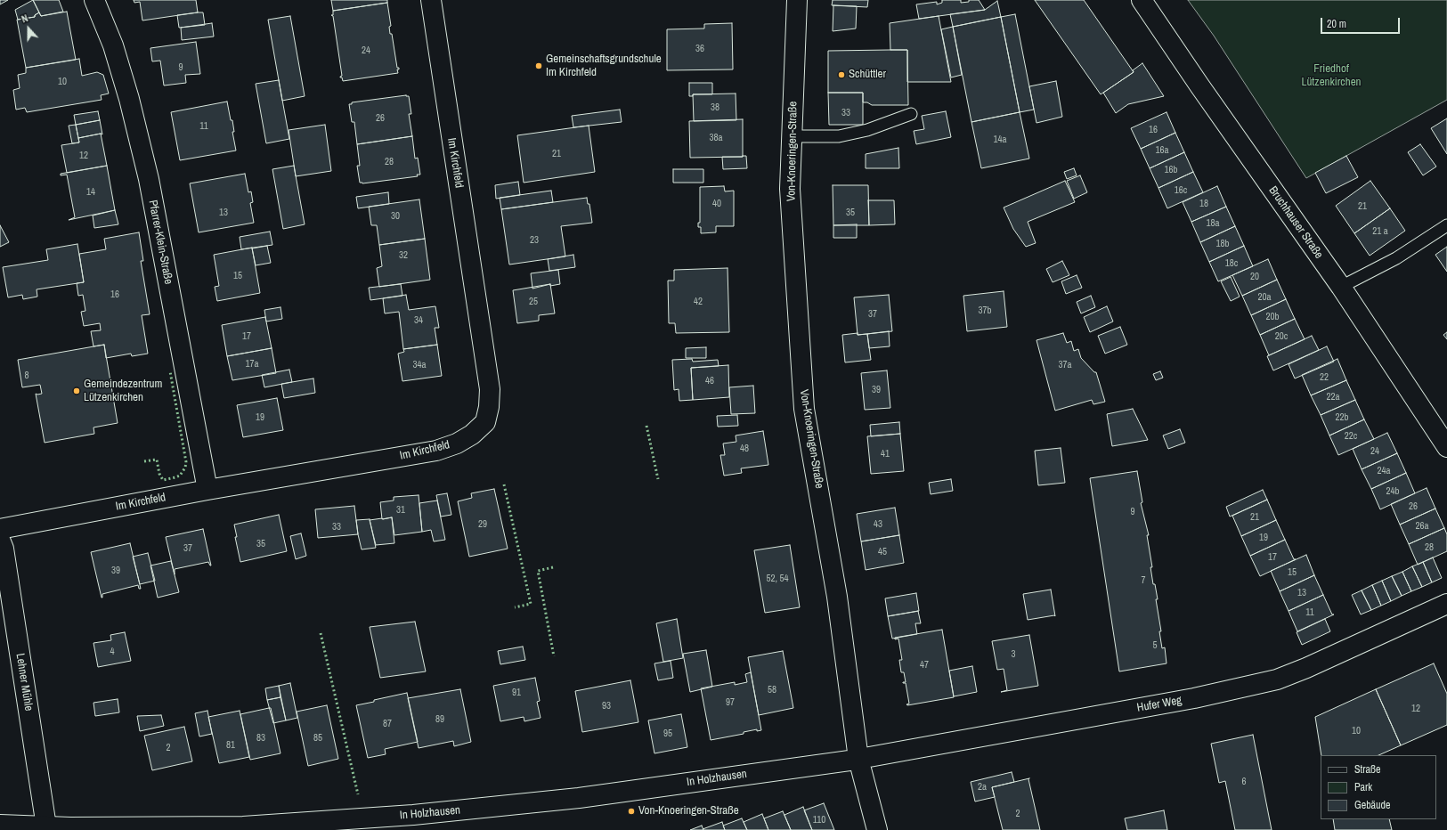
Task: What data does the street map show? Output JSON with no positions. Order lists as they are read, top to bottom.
{
  "streets": {
    "street": [
      "Von-Knoeringen-Straße",
      "Im Kirchfeld",
      "Bruchhauser Straße",
      "Pfarrer-Klein-Straße",
      "Lehner Mühle",
      "Hufer Weg",
      "In Holzhausen"
    ]
  },
  "crossings": [
    ["Von-Knoeringen-Straße", "Hufer Weg"],
    ["Von-Knoeringen-Straße", "In Holzhausen"],
    ["Im Kirchfeld", "Pfarrer-Klein-Straße"],
    ["Lehner Mühle", "In Holzhausen"],
    ["Hufer Weg", "In Holzhausen"]
  ],
  "parks": ["Friedhof Lützenkirchen"],
  "places": [
    "Gemeinschaftsgrundschule Im Kirchfeld",
    "Schüttler",
    "Gemeindezentrum Lützenkirchen",
    "Von-Knoeringen-Straße"
  ],
  "house_numbers": [
    "36",
    "24",
    "9",
    "10",
    "38",
    "33",
    "26",
    "11",
    "16",
    "38a",
    "14a",
    "16a",
    "21",
    "12",
    "28",
    "16b",
    "16c",
    "14",
    "40",
    "18",
    "21",
    "13",
    "35",
    "30",
    "18a",
    "21 a",
    "23",
    "18b",
    "32",
    "18c",
    "15",
    "20",
    "16",
    "20a",
    "25",
    "42",
    "37b",
    "37",
    "20b",
    "34",
    "17",
    "20c",
    "17a",
    "34a",
    "37a",
    "8",
    "22",
    "46",
    "39",
    "22a",
    "19",
    "22b",
    "22c",
    "48",
    "24",
    "41",
    "24a",
    "24b",
    "26",
    "31",
    "9",
    "21",
    "29",
    "43",
    "26a",
    "33",
    "19",
    "35",
    "28",
    "37",
    "45",
    "17",
    "39",
    "15",
    "52, 54",
    "7",
    "13",
    "11",
    "5",
    "4",
    "3",
    "47",
    "58",
    "91",
    "97",
    "93",
    "12",
    "89",
    "87",
    "10",
    "95",
    "83",
    "85",
    "81",
    "2",
    "6",
    "2a",
    "2",
    "110"
  ],
  "legend": ["Straße", "Park", "Gebäude"],
  "scale_bar": "20 m",
  "north": "top"
}
